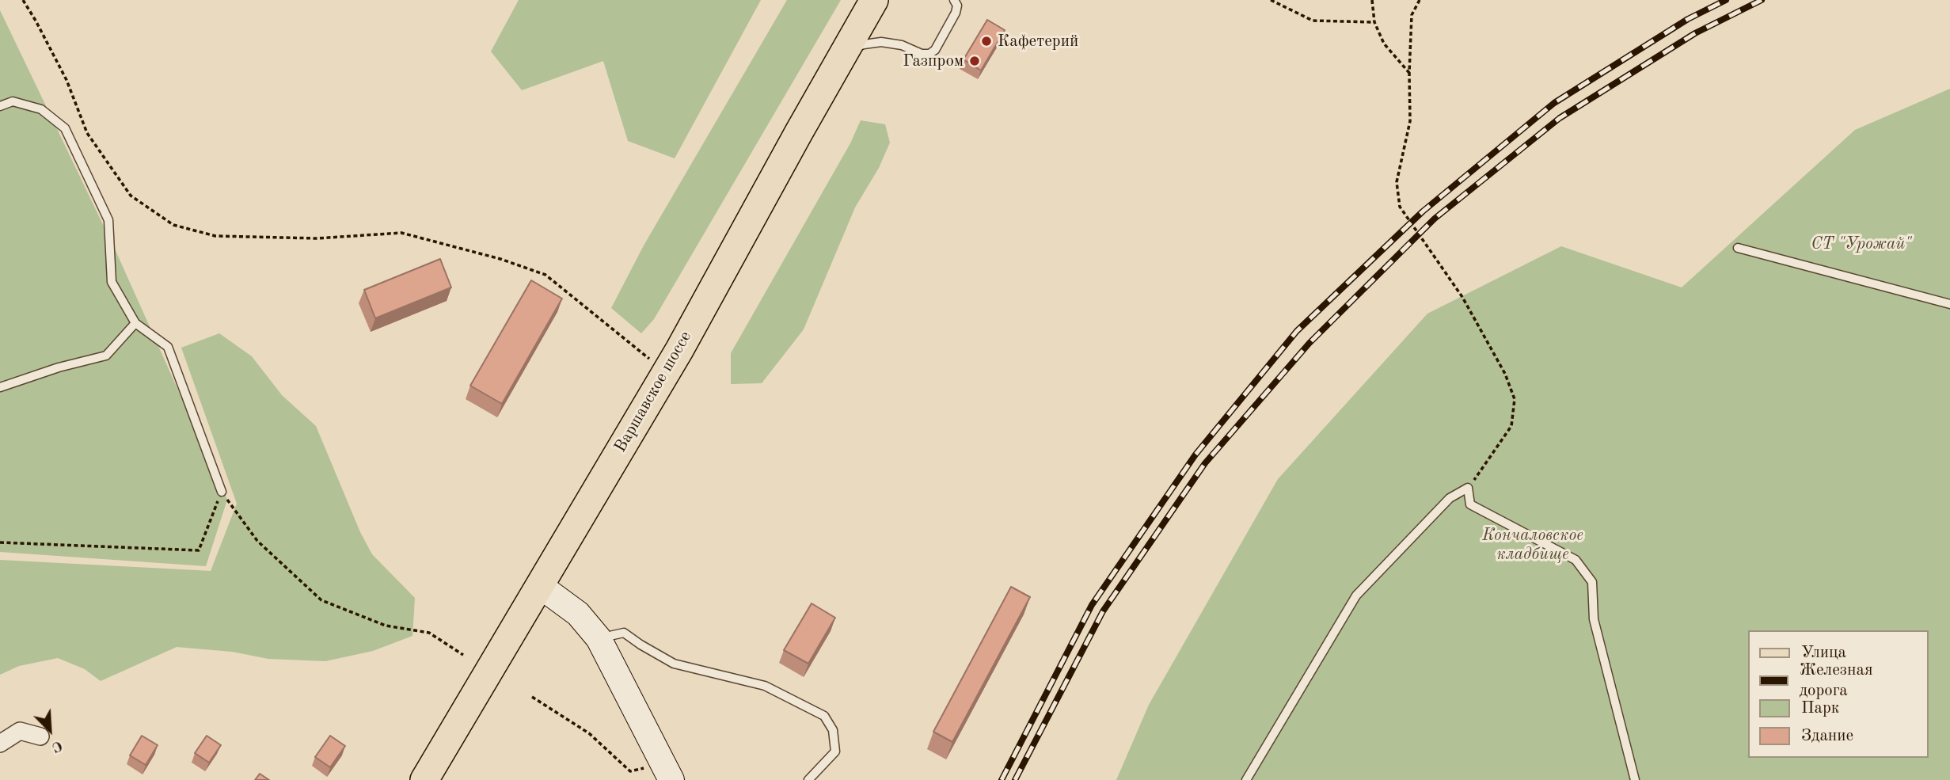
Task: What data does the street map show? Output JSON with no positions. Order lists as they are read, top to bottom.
{
  "streets": {
    "main road": ["Варшавское шоссе"]
  },
  "parks": ["СТ \"Урожай\"", "Кончаловское кладбище"],
  "places": ["Кафетерий", "Газпром"],
  "legend": [
    "Улица",
    "Железная дорога",
    "Парк",
    "Здание"
  ],
  "north": "bottom right"
}
